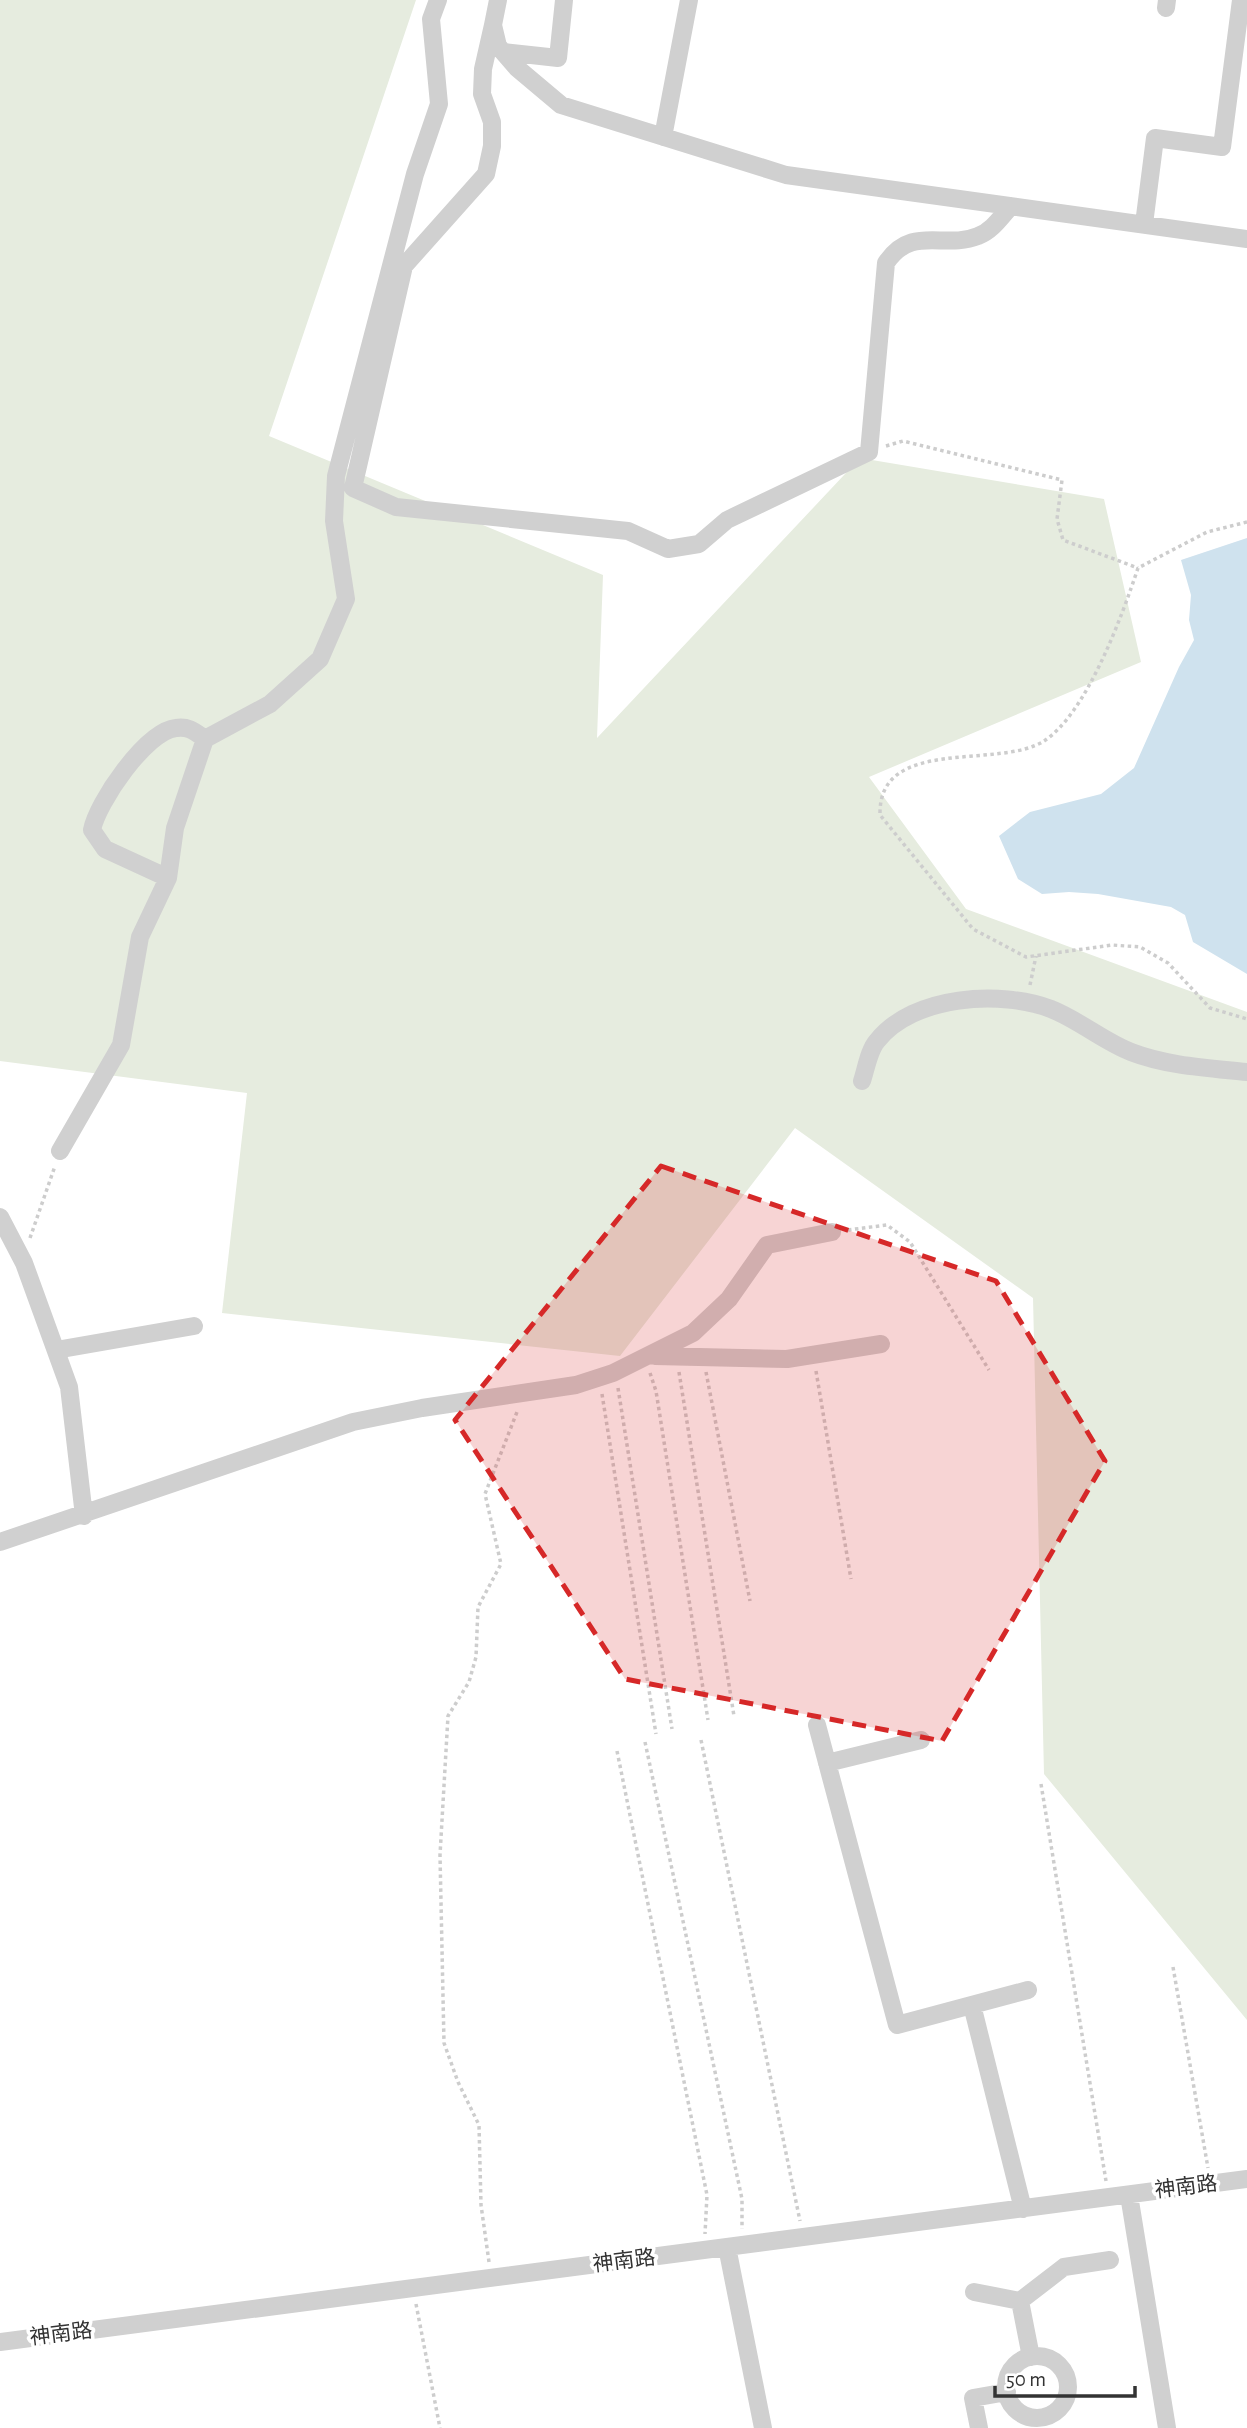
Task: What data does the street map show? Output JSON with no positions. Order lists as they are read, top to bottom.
{
  "streets": {
    "street": ["神南路"]
  },
  "scale_bar": "50 m"
}
